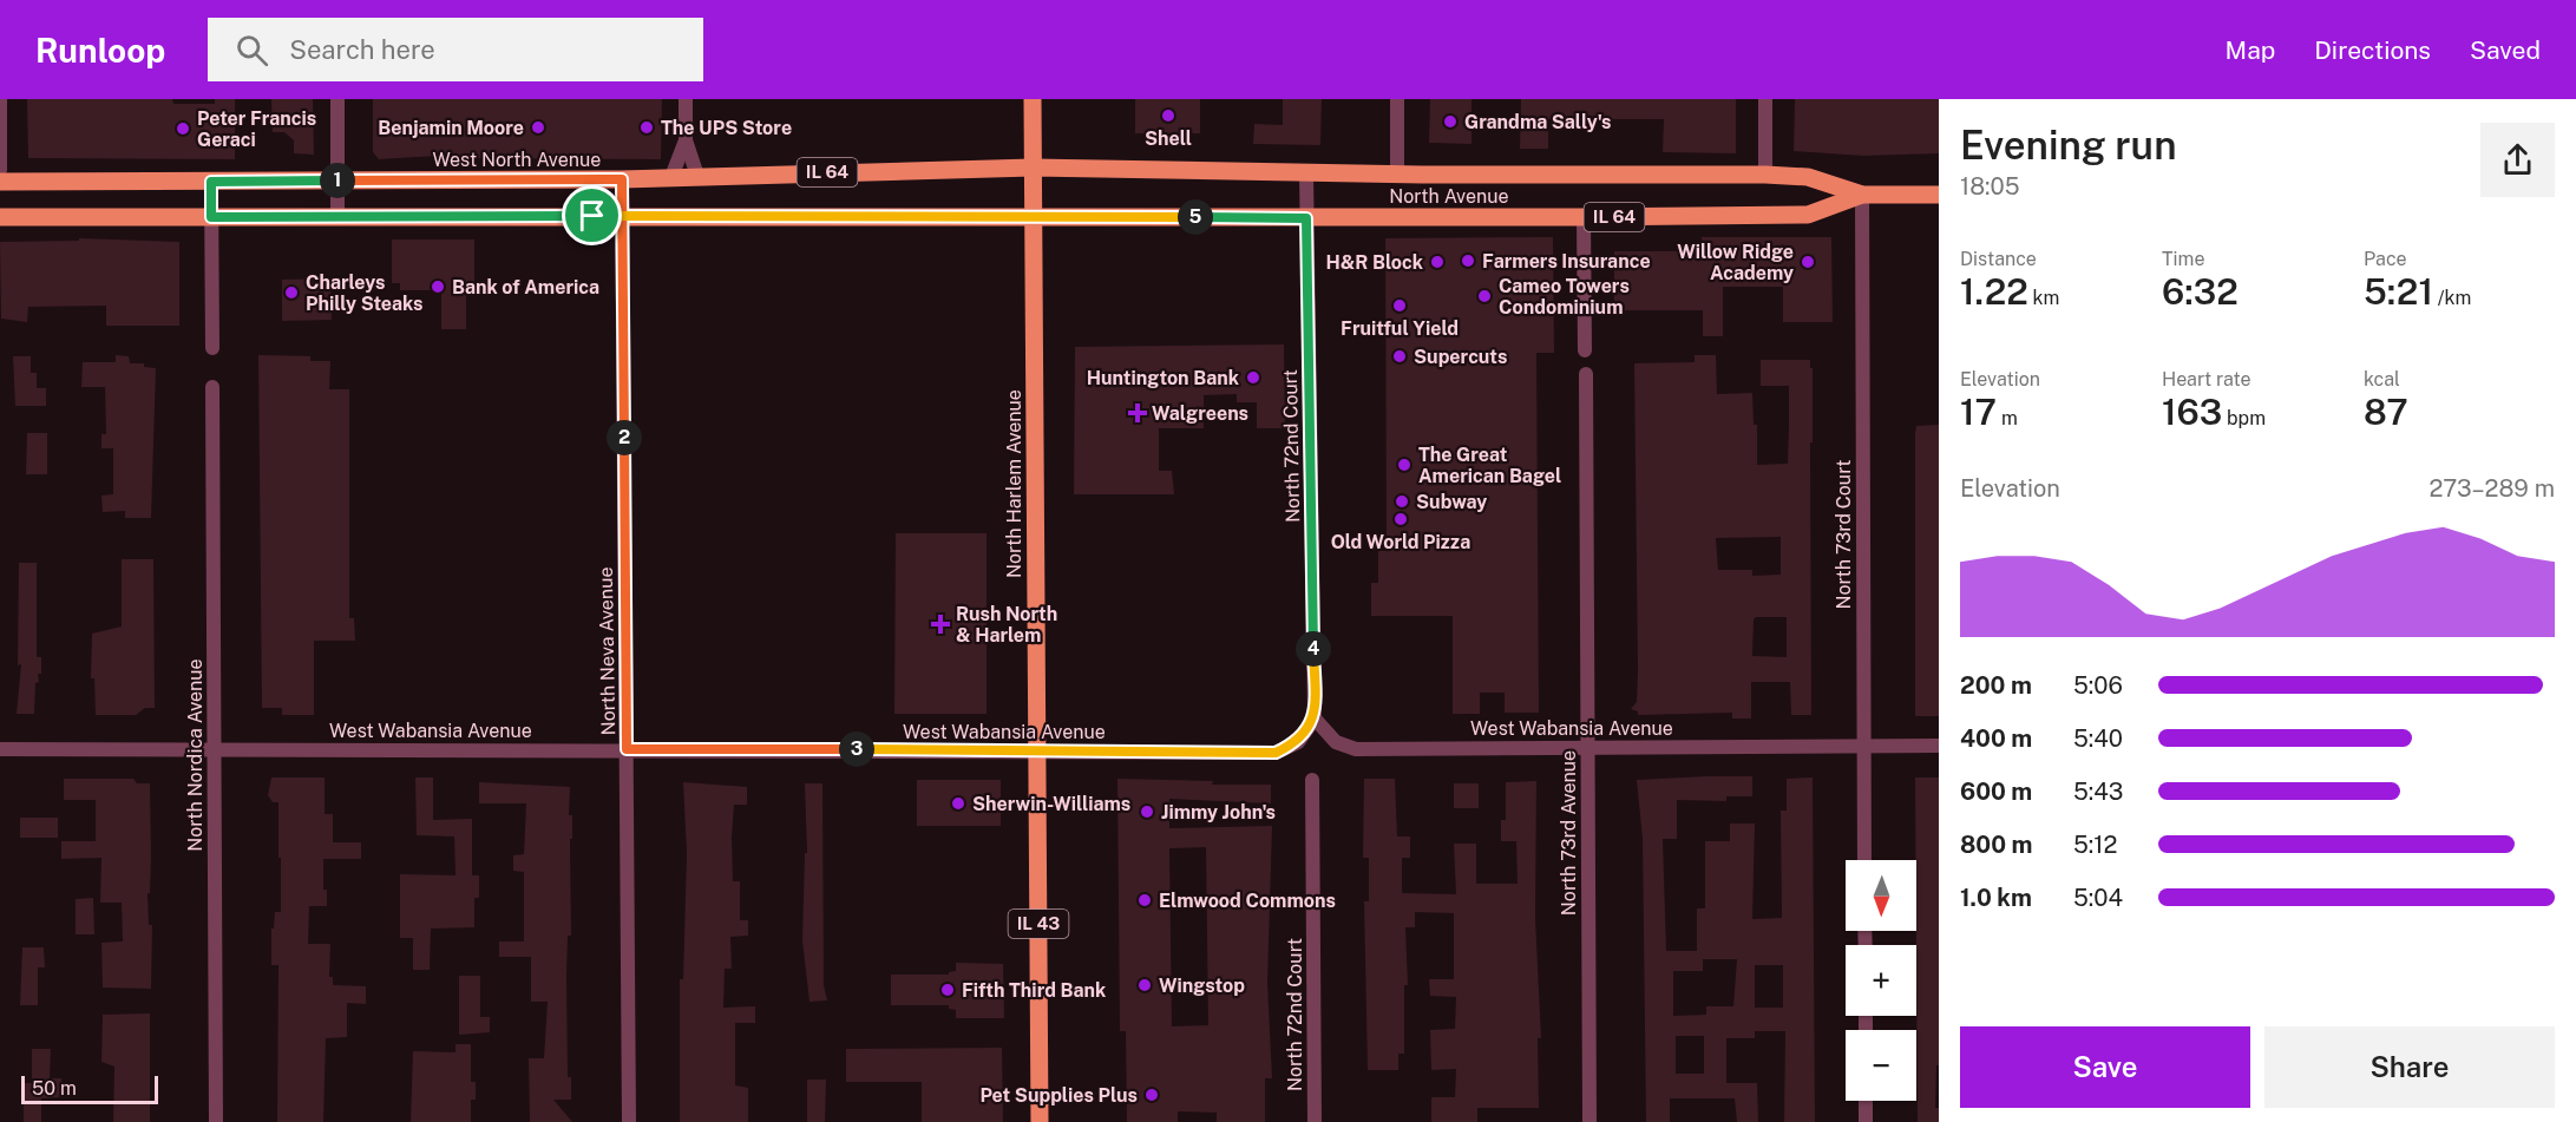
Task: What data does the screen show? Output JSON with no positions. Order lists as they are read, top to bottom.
{
  "streets": {
    "main road": [
      "West North Avenue",
      "IL 64",
      "North Avenue",
      "North Harlem Avenue",
      "IL 43"
    ],
    "street": [
      "North 72nd Court",
      "North 73rd Court",
      "North Neva Avenue",
      "West Wabansia Avenue",
      "North Nordica Avenue",
      "North 73rd Avenue"
    ]
  },
  "crossings": [
    ["West North Avenue", "North Avenue"],
    ["West North Avenue", "North Harlem Avenue"],
    ["West North Avenue", "North Neva Avenue"],
    ["IL 64", "North Avenue"],
    ["IL 64", "North Harlem Avenue"],
    ["IL 64", "North Neva Avenue"],
    ["North Avenue", "North 72nd Court"],
    ["North Avenue", "North Harlem Avenue"],
    ["North Avenue", "North 73rd Court"],
    ["North 72nd Court", "West Wabansia Avenue"],
    ["North Harlem Avenue", "West Wabansia Avenue"],
    ["North 73rd Court", "West Wabansia Avenue"],
    ["North Neva Avenue", "West Wabansia Avenue"],
    ["West Wabansia Avenue", "North Nordica Avenue"],
    ["West Wabansia Avenue", "North 73rd Avenue"]
  ],
  "places": {
    "other": [
      "Shell",
      "Grandma Sally's",
      "Benjamin Moore",
      "The UPS Store",
      "Peter Francis Geraci",
      "Farmers Insurance",
      "H&R Block",
      "Willow Ridge Academy",
      "Bank of America",
      "Charleys Philly Steaks",
      "Cameo Towers Condominium",
      "Fruitful Yield",
      "Supercuts",
      "Huntington Bank",
      "The Great American Bagel",
      "Subway",
      "Old World Pizza",
      "Sherwin-Williams",
      "Jimmy John's",
      "Elmwood Commons",
      "Wingstop",
      "Fifth Third Bank",
      "Pet Supplies Plus"
    ],
    "health": ["Walgreens", "Rush North & Harlem"]
  },
  "scale_bar": "50 m",
  "north": "bottom",
  "page": {
    "header": "Runloop",
    "search": "Search here",
    "nav": ["Map", "Directions", "Saved"],
    "heading": ["Evening run", "18:05"],
    "pins": [
      "1",
      "5",
      "2",
      "4",
      "3"
    ],
    "stats": [
      ["Distance", "1.22 km"],
      ["Time", "6:32"],
      ["Pace", "5:21 /km"],
      ["Elevation", "17 m"],
      ["Heart rate", "163 bpm"],
      ["kcal", "87"]
    ],
    "chart": ["Elevation", "273–289 m"],
    "list": [
      {
        "name": "200 m",
        "note": "5:06"
      },
      {
        "name": "400 m",
        "note": "5:40"
      },
      {
        "name": "600 m",
        "note": "5:43"
      },
      {
        "name": "800 m",
        "note": "5:12"
      },
      {
        "name": "1.0 km",
        "note": "5:04"
      }
    ],
    "map_buttons": ["+", "−"],
    "buttons": ["Save", "Share"],
    "scale": "50 m"
  }
}
